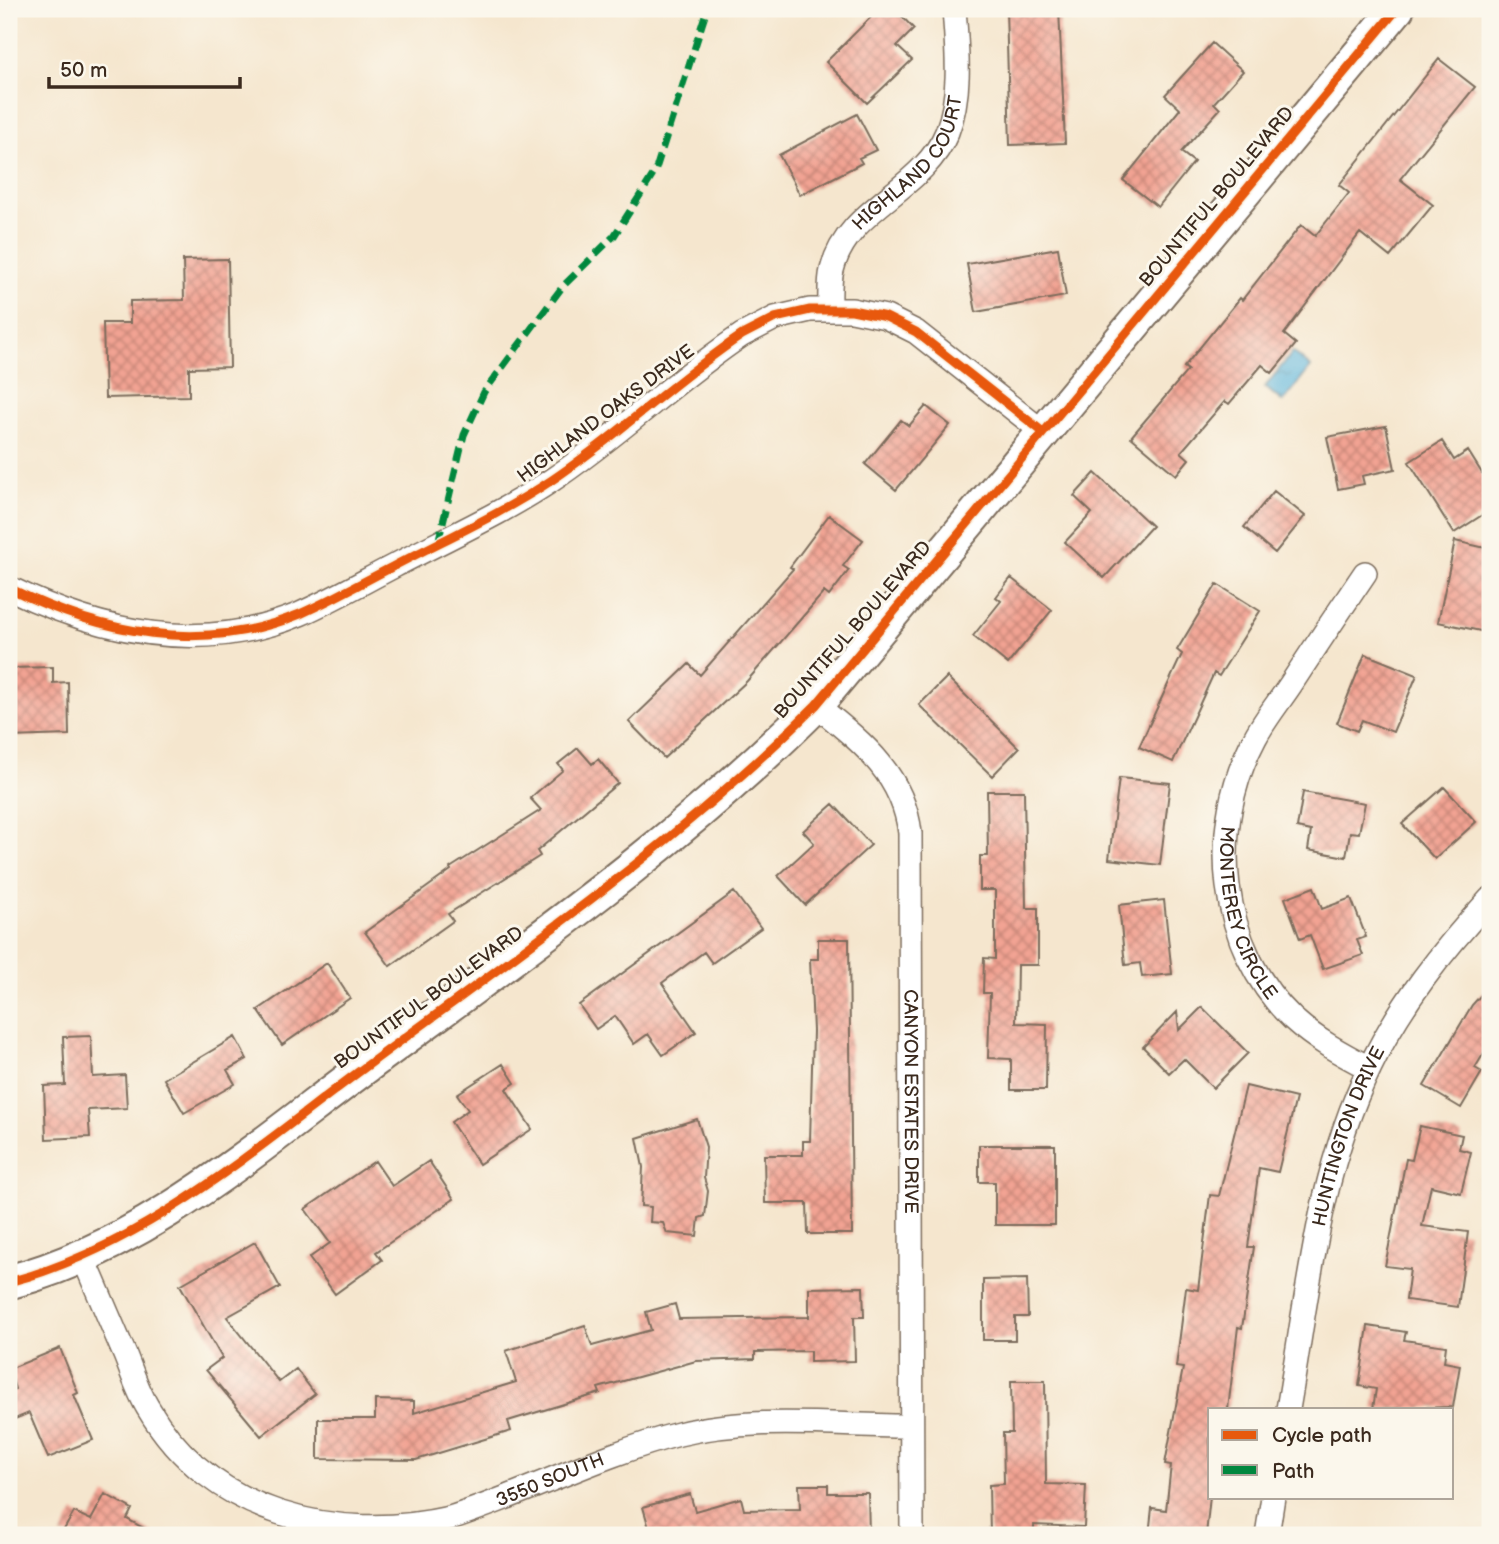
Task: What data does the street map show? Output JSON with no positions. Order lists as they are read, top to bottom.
{
  "streets": {
    "main road": ["BOUNTIFUL BOULEVARD"],
    "street": [
      "HIGHLAND COURT",
      "HIGHLAND OAKS DRIVE",
      "MONTEREY CIRCLE",
      "CANYON ESTATES DRIVE",
      "HUNTINGTON DRIVE",
      "3550 SOUTH"
    ]
  },
  "crossings": [
    ["HIGHLAND COURT", "HIGHLAND OAKS DRIVE"],
    ["BOUNTIFUL BOULEVARD", "HIGHLAND OAKS DRIVE"],
    ["BOUNTIFUL BOULEVARD", "CANYON ESTATES DRIVE"],
    ["BOUNTIFUL BOULEVARD", "3550 SOUTH"],
    ["MONTEREY CIRCLE", "HUNTINGTON DRIVE"],
    ["CANYON ESTATES DRIVE", "3550 SOUTH"]
  ],
  "legend": ["Cycle path", "Path"],
  "scale_bar": "50 m"
}
